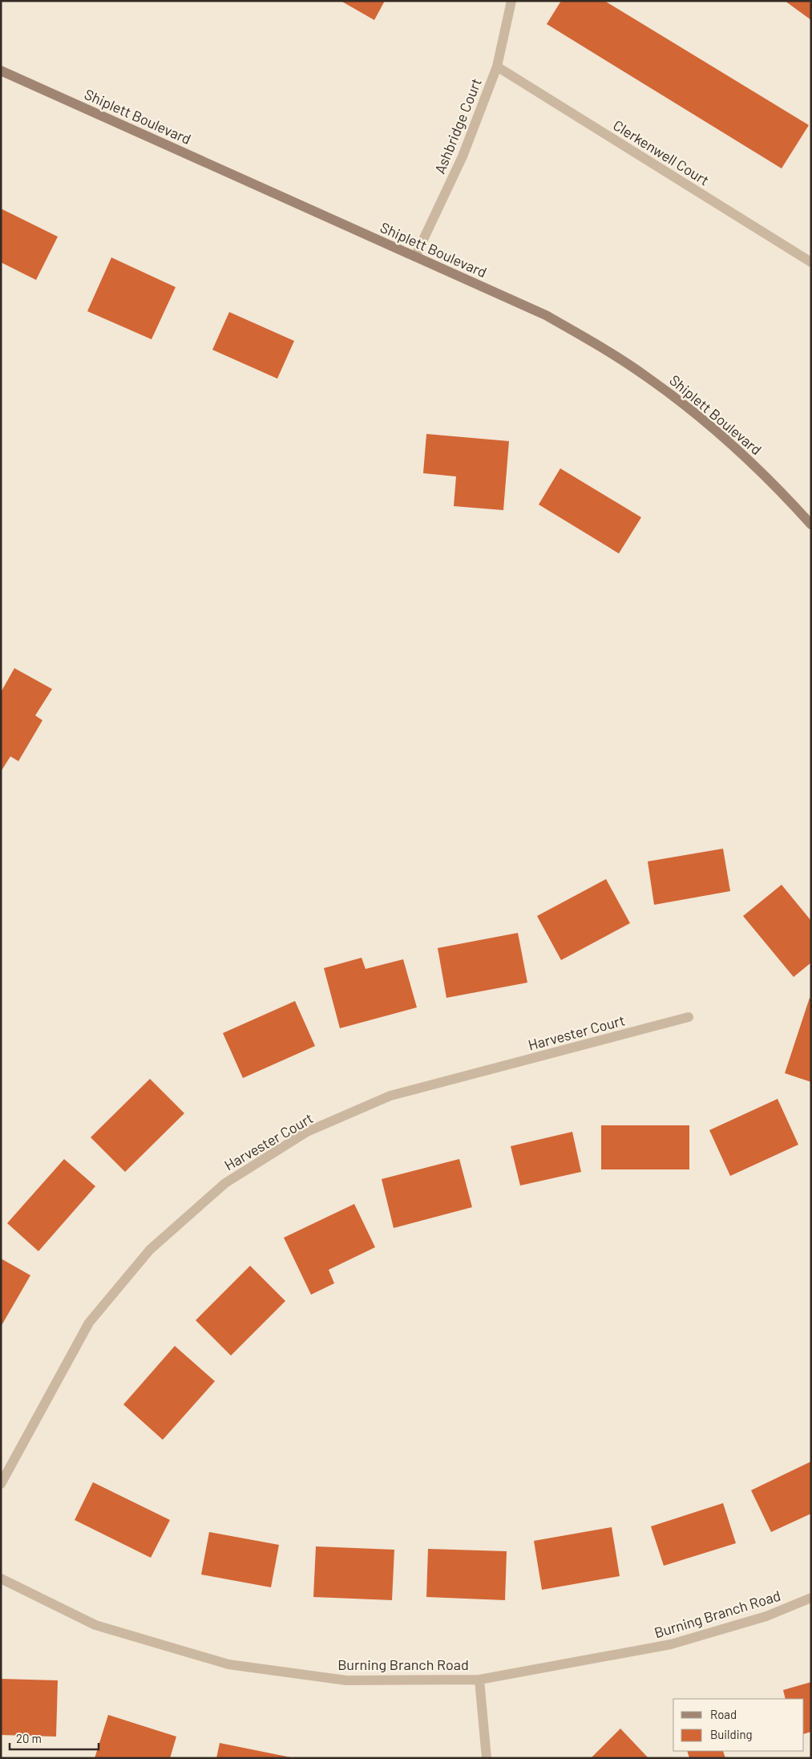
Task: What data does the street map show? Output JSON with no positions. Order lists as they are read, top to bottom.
{
  "streets": {
    "street": [
      "Shiplett Boulevard",
      "Ashbridge Court",
      "Clerkenwell Court",
      "Harvester Court",
      "Burning Branch Road"
    ]
  },
  "crossings": [
    ["Shiplett Boulevard", "Ashbridge Court"],
    ["Ashbridge Court", "Clerkenwell Court"]
  ],
  "legend": ["Road", "Building"],
  "scale_bar": "20 m"
}
